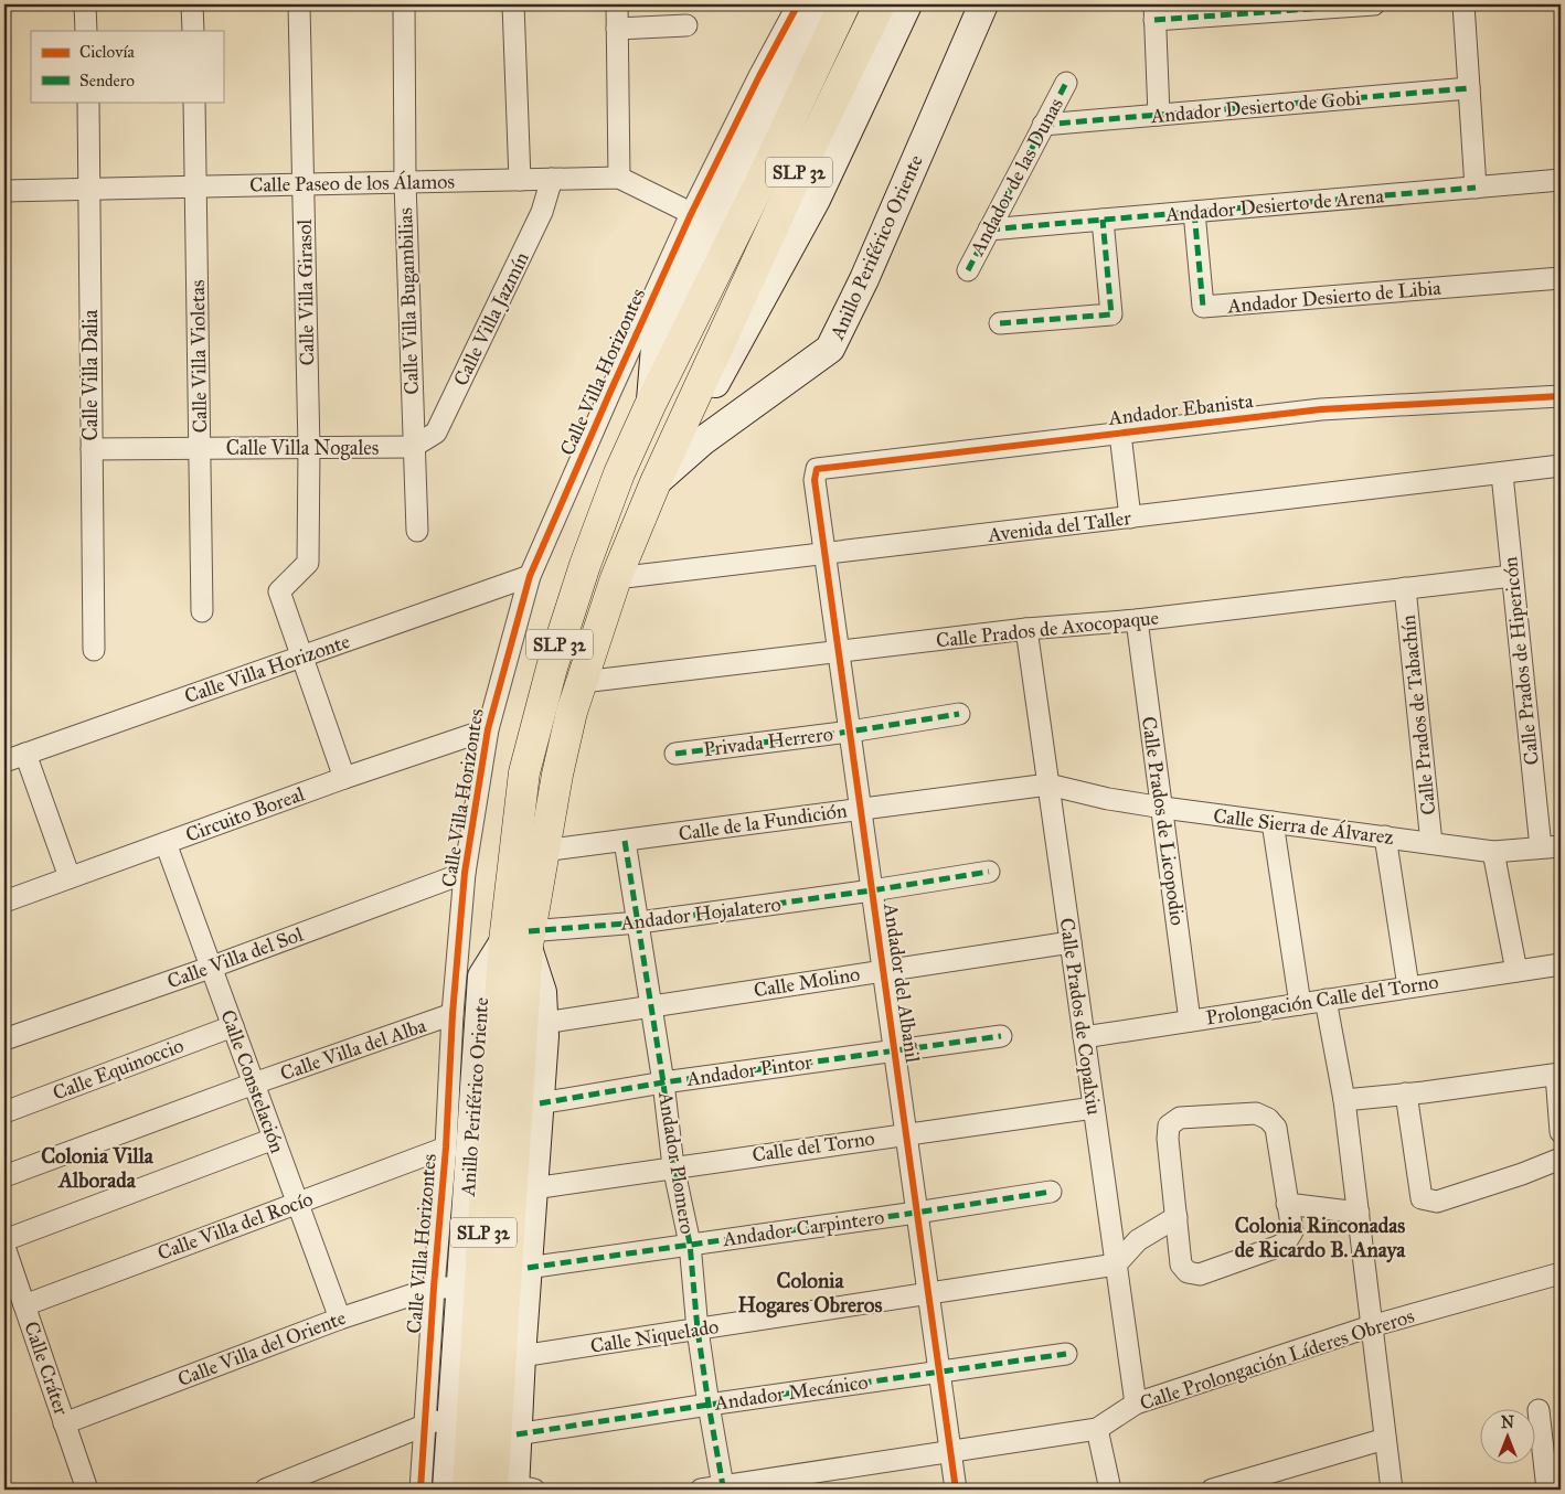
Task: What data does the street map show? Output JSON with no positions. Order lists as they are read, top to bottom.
{
  "streets": {
    "highway": ["SLP 32", "Anillo Periférico Oriente"],
    "street": [
      "Andador Desierto de Gobi",
      "Andador de las Dunas",
      "Calle Paseo de los Álamos",
      "Andador Desierto de Arena",
      "Calle Villa Girasol",
      "Andador Desierto de Libia",
      "Calle Villa Bugambilias",
      "Calle Villa Jazmín",
      "Calle Villa Violetas",
      "Calle Villa Horizontes",
      "Calle Villa Dalia",
      "Andador Ebanista",
      "Calle Villa Nogales",
      "Avenida del Taller",
      "Calle Prados de Axocopaque",
      "Calle Prados de Hipericón",
      "Calle Villa Horizonte",
      "Calle Prados de Tabachín",
      "Privada Herrero",
      "Circuito Boreal",
      "Calle Prados de Licopodio",
      "Calle de la Fundición",
      "Calle Sierra de Álvarez",
      "Andador Hojalatero",
      "Calle Villa del Sol",
      "Calle Molino",
      "Andador del Albañil",
      "Prolongación Calle del Torno",
      "Calle Prados de Copalxiu",
      "Calle Villa del Alba",
      "Calle Equinoccio",
      "Andador Pintor",
      "Calle Constelación",
      "Calle del Torno",
      "Andador Plomero",
      "Calle Villa del Rocío",
      "Andador Carpintero",
      "Calle Niquelado",
      "Calle Villa del Oriente",
      "Calle Prolongación Líderes Obreros",
      "Calle Cráter",
      "Andador Mecánico"
    ]
  },
  "crossings": [
    ["Andador Desierto de Gobi", "Andador de las Dunas"],
    ["Andador de las Dunas", "Andador Desierto de Arena"],
    ["Calle Paseo de los Álamos", "Anillo Periférico Oriente"],
    ["Calle Paseo de los Álamos", "Calle Villa Girasol"],
    ["Calle Paseo de los Álamos", "Calle Villa Bugambilias"],
    ["Calle Paseo de los Álamos", "Calle Villa Jazmín"],
    ["Calle Paseo de los Álamos", "Calle Villa Violetas"],
    ["Calle Paseo de los Álamos", "Calle Villa Horizontes"],
    ["Calle Paseo de los Álamos", "Calle Villa Dalia"],
    ["Andador Desierto de Arena", "Andador Desierto de Libia"],
    ["Anillo Periférico Oriente", "Calle Villa Horizontes"],
    ["Anillo Periférico Oriente", "Avenida del Taller"],
    ["Anillo Periférico Oriente", "Calle Prados de Axocopaque"],
    ["Anillo Periférico Oriente", "Calle de la Fundición"],
    ["Anillo Periférico Oriente", "Andador Hojalatero"],
    ["Anillo Periférico Oriente", "Calle Molino"],
    ["Anillo Periférico Oriente", "Andador Pintor"],
    ["Anillo Periférico Oriente", "Calle del Torno"],
    ["Anillo Periférico Oriente", "Andador Carpintero"],
    ["Anillo Periférico Oriente", "Calle Niquelado"],
    ["Anillo Periférico Oriente", "Calle Villa del Oriente"],
    ["Anillo Periférico Oriente", "Andador Mecánico"],
    ["Calle Villa Girasol", "Calle Villa Nogales"],
    ["Calle Villa Girasol", "Calle Villa Horizonte"],
    ["Calle Villa Bugambilias", "Calle Villa Jazmín"],
    ["Calle Villa Bugambilias", "Calle Villa Nogales"],
    ["Calle Villa Jazmín", "Calle Villa Nogales"],
    ["Calle Villa Violetas", "Calle Villa Nogales"],
    ["Calle Villa Horizontes", "Calle Villa Horizonte"],
    ["Calle Villa Horizontes", "Circuito Boreal"],
    ["Calle Villa Horizontes", "Calle Villa del Sol"],
    ["Calle Villa Horizontes", "Calle Villa del Alba"],
    ["Calle Villa Horizontes", "Calle Villa del Rocío"],
    ["Calle Villa Horizontes", "Calle Villa del Oriente"],
    ["Calle Villa Dalia", "Calle Villa Nogales"],
    ["Andador Ebanista", "Andador del Albañil"],
    ["Avenida del Taller", "Calle Prados de Hipericón"],
    ["Avenida del Taller", "Andador del Albañil"],
    ["Calle Prados de Axocopaque", "Calle Prados de Hipericón"],
    ["Calle Prados de Axocopaque", "Calle Prados de Tabachín"],
    ["Calle Prados de Axocopaque", "Calle Prados de Licopodio"],
    ["Calle Prados de Axocopaque", "Andador del Albañil"],
    ["Calle Prados de Axocopaque", "Calle Prados de Copalxiu"],
    ["Calle Prados de Hipericón", "Calle Sierra de Álvarez"],
    ["Calle Prados de Tabachín", "Calle Sierra de Álvarez"],
    ["Privada Herrero", "Andador del Albañil"],
    ["Circuito Boreal", "Calle Constelación"],
    ["Calle Prados de Licopodio", "Calle Sierra de Álvarez"],
    ["Calle Prados de Licopodio", "Prolongación Calle del Torno"],
    ["Calle de la Fundición", "Calle Sierra de Álvarez"],
    ["Calle de la Fundición", "Andador del Albañil"],
    ["Calle de la Fundición", "Calle Prados de Copalxiu"],
    ["Calle de la Fundición", "Andador Plomero"],
    ["Calle Sierra de Álvarez", "Calle Prados de Copalxiu"],
    ["Andador Hojalatero", "Andador del Albañil"],
    ["Andador Hojalatero", "Andador Plomero"],
    ["Calle Villa del Sol", "Calle Constelación"],
    ["Calle Molino", "Andador del Albañil"],
    ["Calle Molino", "Calle Prados de Copalxiu"],
    ["Calle Molino", "Andador Plomero"],
    ["Andador del Albañil", "Andador Pintor"],
    ["Andador del Albañil", "Calle del Torno"],
    ["Andador del Albañil", "Andador Carpintero"],
    ["Andador del Albañil", "Calle Niquelado"],
    ["Andador del Albañil", "Calle Prolongación Líderes Obreros"],
    ["Andador del Albañil", "Andador Mecánico"],
    ["Prolongación Calle del Torno", "Calle Prados de Copalxiu"],
    ["Calle Prados de Copalxiu", "Calle del Torno"],
    ["Calle Prados de Copalxiu", "Calle Niquelado"],
    ["Calle Prados de Copalxiu", "Calle Prolongación Líderes Obreros"],
    ["Calle Villa del Alba", "Calle Constelación"],
    ["Calle Equinoccio", "Calle Constelación"],
    ["Andador Pintor", "Andador Plomero"],
    ["Calle Constelación", "Calle Villa del Rocío"],
    ["Calle Constelación", "Calle Villa del Oriente"],
    ["Calle del Torno", "Andador Plomero"],
    ["Andador Plomero", "Andador Carpintero"],
    ["Andador Plomero", "Calle Niquelado"],
    ["Andador Plomero", "Calle Prolongación Líderes Obreros"],
    ["Andador Plomero", "Andador Mecánico"],
    ["Calle Villa del Rocío", "Calle Cráter"],
    ["Calle Villa del Oriente", "Calle Cráter"]
  ],
  "districts": ["Colonia Villa Alborada", "Colonia Rinconadas de Ricardo B. Anaya", "Colonia Hogares Obreros"],
  "legend": ["Ciclovía", "Sendero"],
  "north": "top"
}
